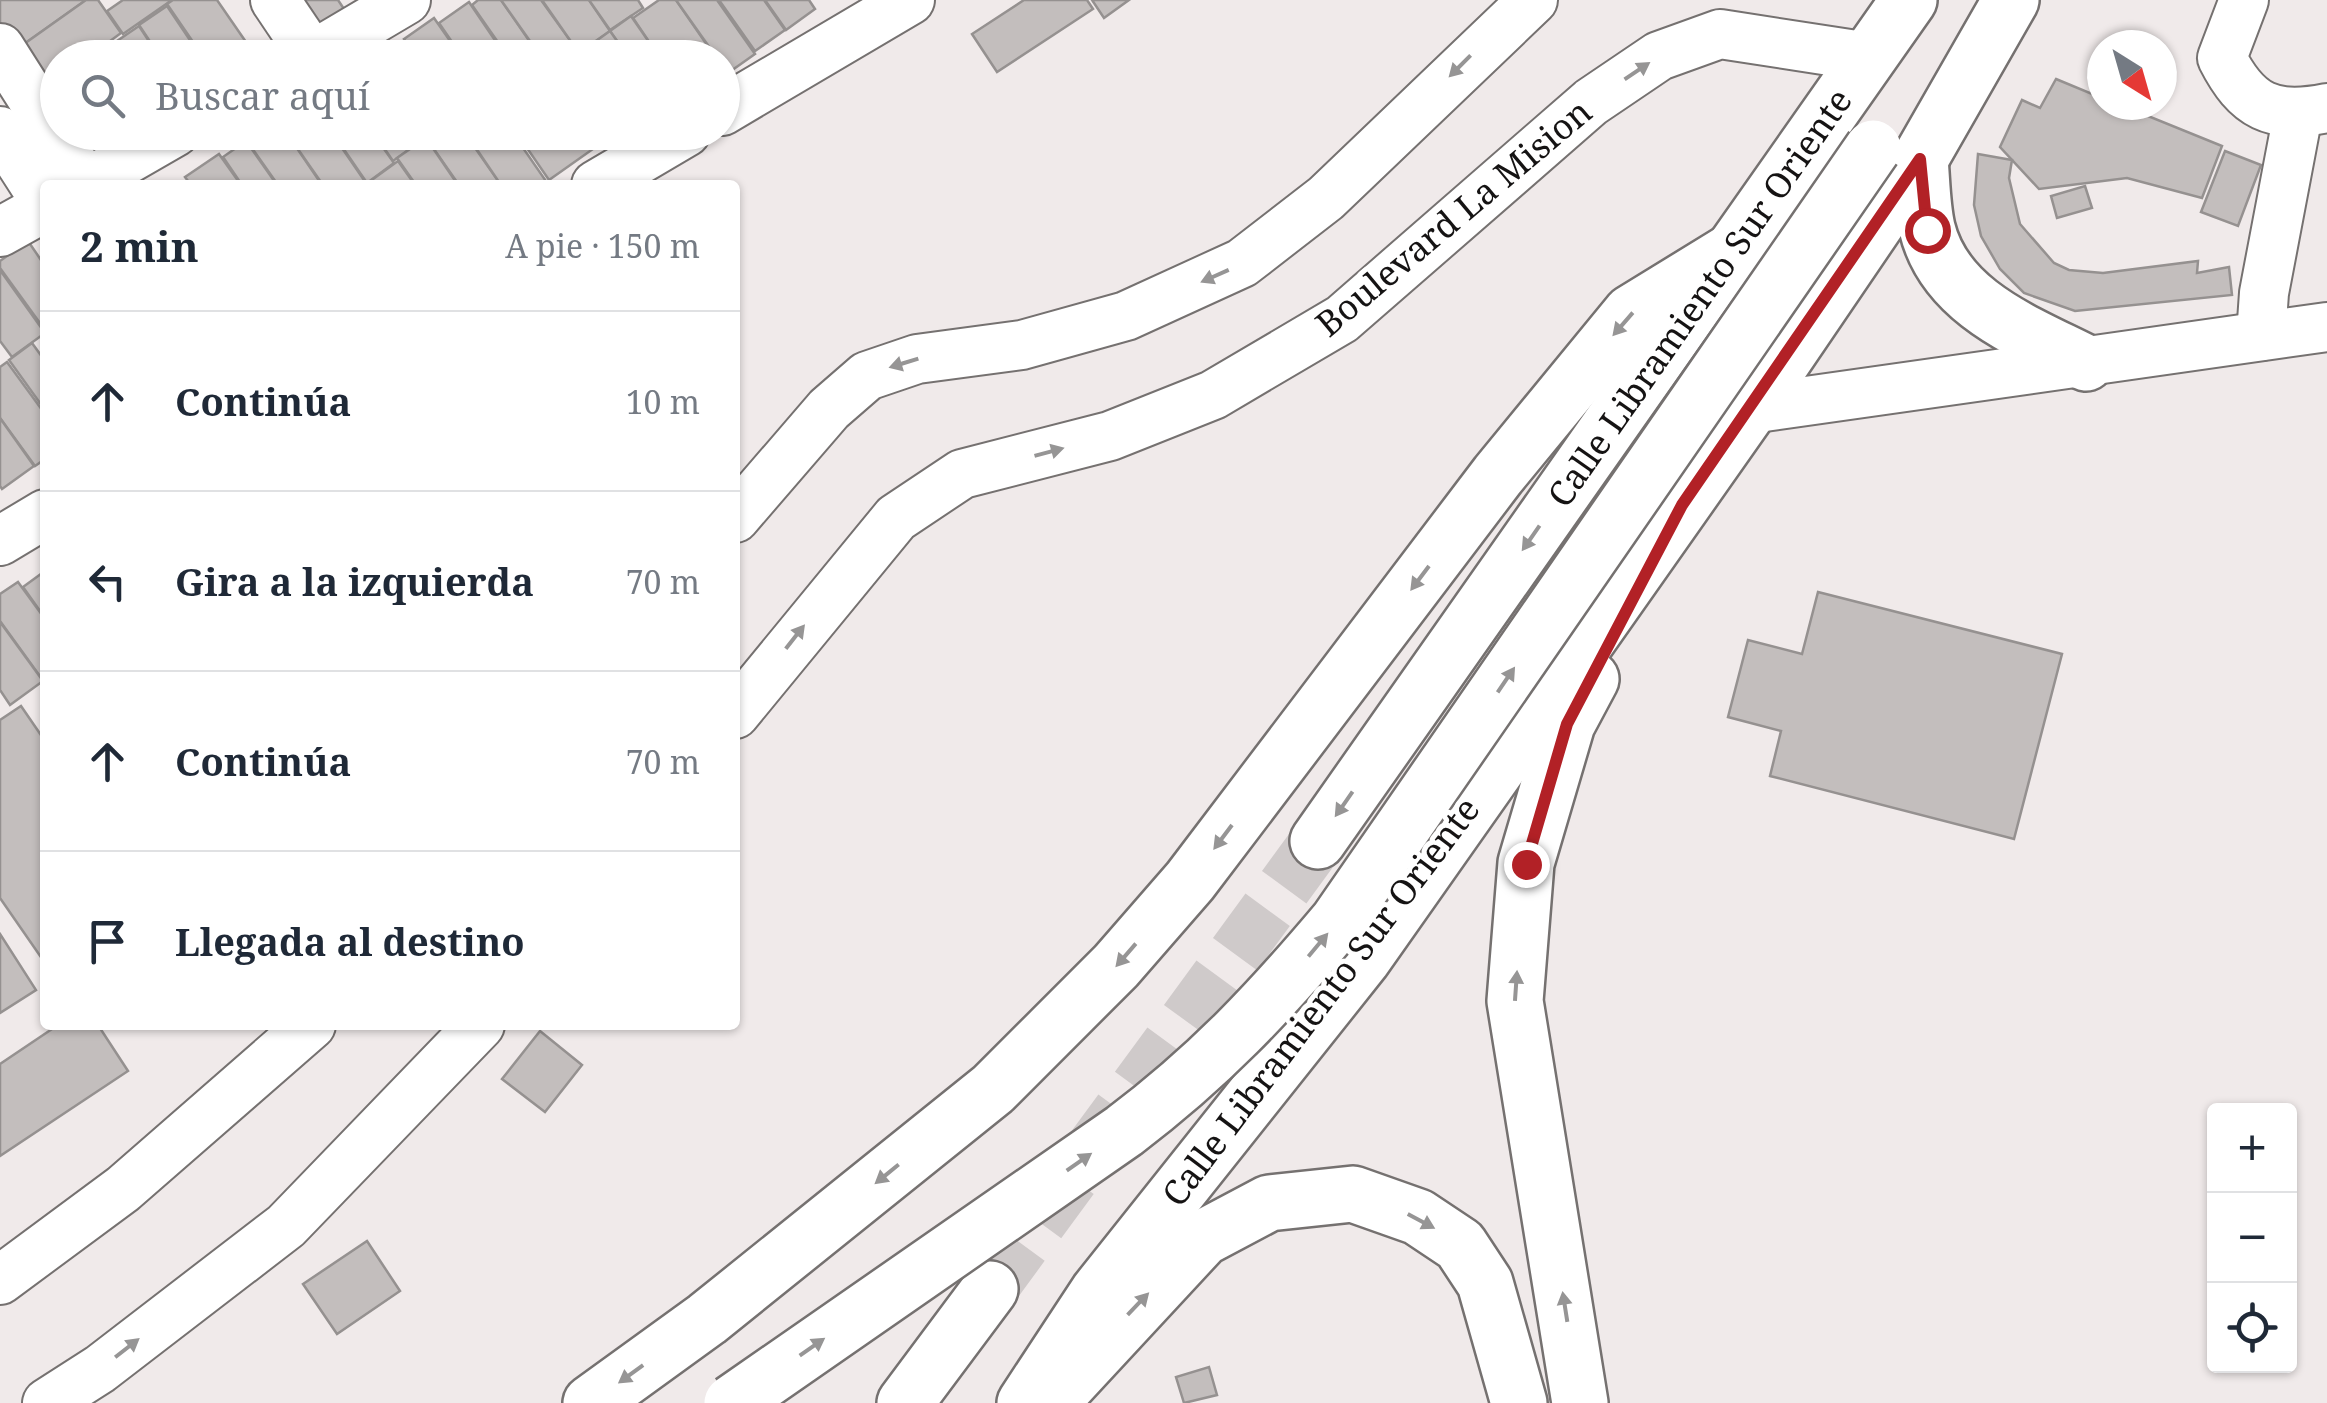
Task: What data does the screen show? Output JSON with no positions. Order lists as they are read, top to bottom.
{
  "streets": {
    "main road": ["Calle Libramiento Sur Oriente"],
    "street": ["Boulevard La Mision"]
  },
  "crossings": [
    ["Boulevard La Mision", "Calle Libramiento Sur Oriente"]
  ],
  "north": "bottom right",
  "page": {
    "search": "Buscar aquí",
    "heading": ["2 min", "A pie · 150 m"],
    "list": [
      ["Continúa", "10 m"],
      ["Gira a la izquierda", "70 m"],
      ["Continúa", "70 m"],
      "Llegada al destino"
    ],
    "map_buttons": ["+", "−"]
  }
}
